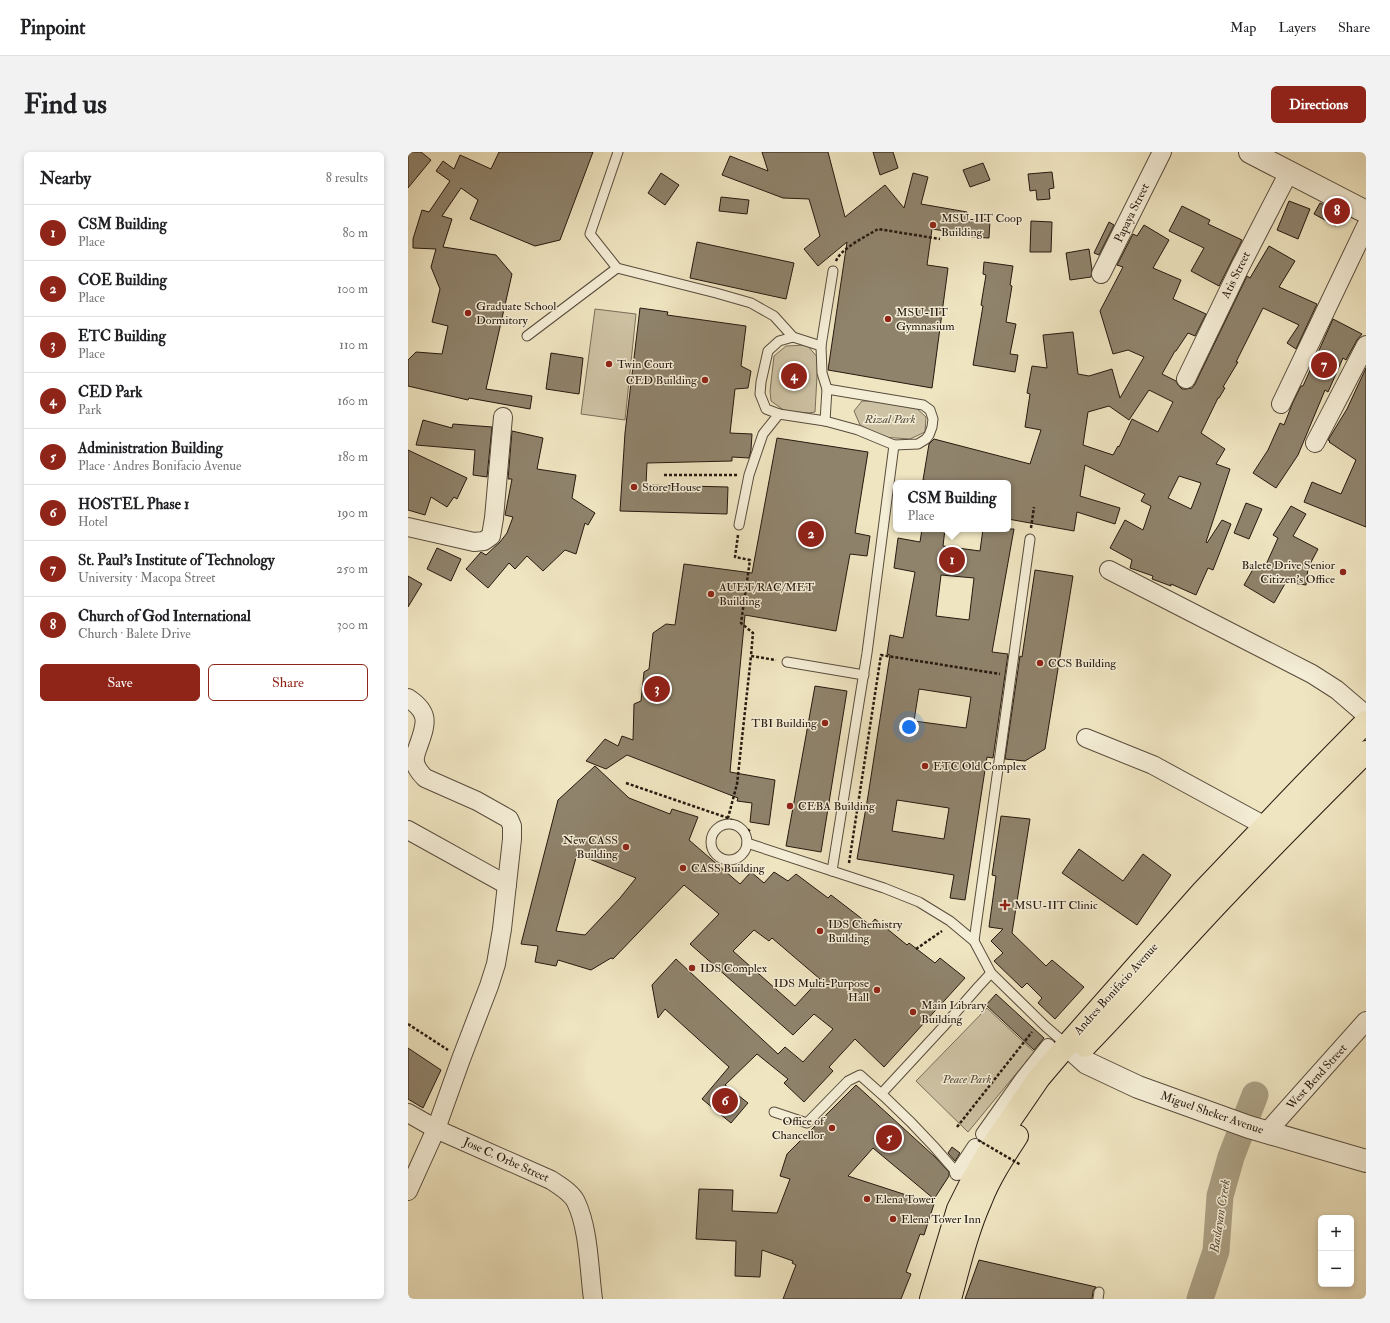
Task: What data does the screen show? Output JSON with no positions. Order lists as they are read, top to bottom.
{
  "streets": {
    "highway": ["Andres Bonifacio Avenue"],
    "street": [
      "Papaya Street",
      "Atis Street",
      "West Bend Street",
      "Miguel Sheker Avenue",
      "Jose C. Orbe Street"
    ]
  },
  "crossings": [
    ["Andres Bonifacio Avenue", "Miguel Sheker Avenue"],
    ["West Bend Street", "Miguel Sheker Avenue"]
  ],
  "water": ["Baslayan Creek"],
  "parks": ["Rizal Park", "Peace Park"],
  "places": {
    "other": [
      "MSU-IIT Coop Building",
      "Graduate School Dormitory",
      "MSU-IIT Gymnasium",
      "Twin Court",
      "CED Building",
      "Store House",
      "Balete Drive Senior Citizen's Office",
      "AUET/RAC/MET Building",
      "CCS Building",
      "TBI Building",
      "ETC Old Complex",
      "CEBA Building",
      "New CASS Building",
      "CASS Building",
      "IDS Chemistry Building",
      "IDS Complex",
      "IDS Multi-Purpose Hall",
      "Main Library Building",
      "Office of Chancellor",
      "Elena Tower",
      "Elena Tower Inn"
    ],
    "health": ["MSU-IIT Clinic"]
  },
  "page": {
    "header": "Pinpoint",
    "nav": ["Map", "Layers", "Share"],
    "buttons": [
      "Directions",
      ["Save", "Share"]
    ],
    "title": "Find us",
    "heading": ["Nearby", "8 results"],
    "pins": [
      "8",
      "7",
      "4",
      "2",
      "1",
      "3",
      "6",
      "5"
    ],
    "list": [
      {
        "mark": "1",
        "name": "CSM Building",
        "note": "Place",
        "value": "80 m"
      },
      {
        "mark": "2",
        "name": "COE Building",
        "note": "Place",
        "value": "100 m"
      },
      {
        "mark": "3",
        "name": "ETC Building",
        "note": "Place",
        "value": "110 m"
      },
      {
        "mark": "4",
        "name": "CED Park",
        "note": "Park",
        "value": "160 m"
      },
      {
        "mark": "5",
        "name": "Administration Building",
        "note": "Place · Andres Bonifacio Avenue",
        "value": "180 m"
      },
      {
        "mark": "6",
        "name": "HOSTEL Phase 1",
        "note": "Hotel",
        "value": "190 m"
      },
      {
        "mark": "7",
        "name": "St. Paul's Institute of Technology",
        "note": "University · Macopa Street",
        "value": "250 m"
      },
      {
        "mark": "8",
        "name": "Church of God International",
        "note": "Church · Balete Drive",
        "value": "300 m"
      }
    ],
    "popup": ["CSM Building", "Place"],
    "map_buttons": ["+", "−"]
  }
}
